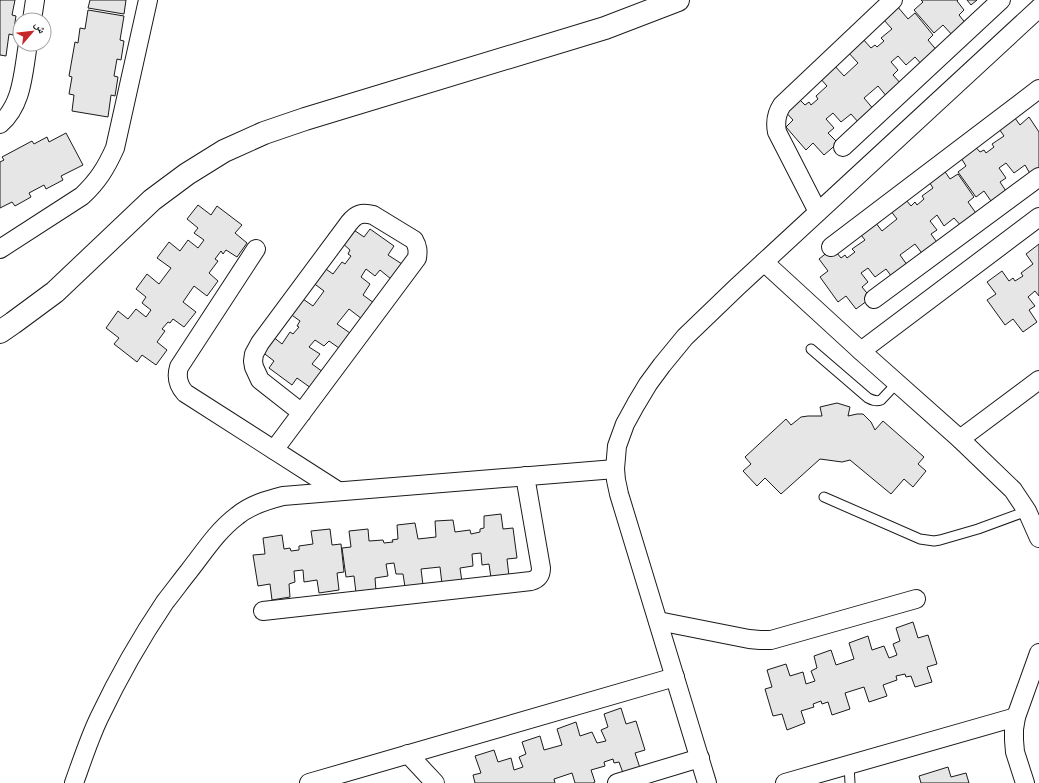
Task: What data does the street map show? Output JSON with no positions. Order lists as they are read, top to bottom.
{
  "north": "top right"
}
